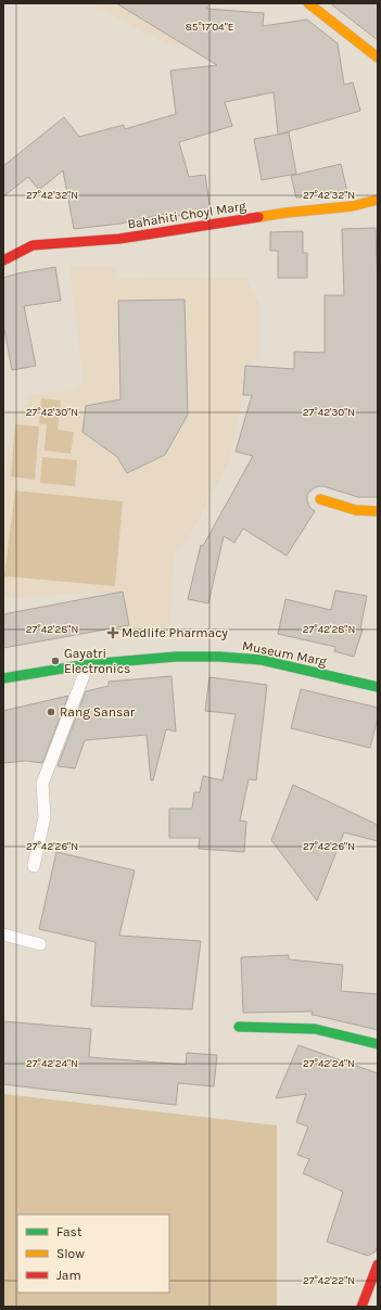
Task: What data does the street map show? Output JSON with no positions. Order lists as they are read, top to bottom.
{
  "streets": {
    "street": ["Bahahiti Choyl Marg", "Museum Marg"]
  },
  "places": {
    "health": ["Medlife Pharmacy"],
    "other": ["Gayatri Electronics", "Rang Sansar"]
  },
  "legend": ["Fast", "Slow", "Jam"],
  "coordinates": [
    "85°17'04\"E",
    "27°42'32\"N",
    "27°42'30\"N",
    "27°42'28\"N",
    "27°42'26\"N",
    "27°42'24\"N",
    "27°42'22\"N"
  ]
}
